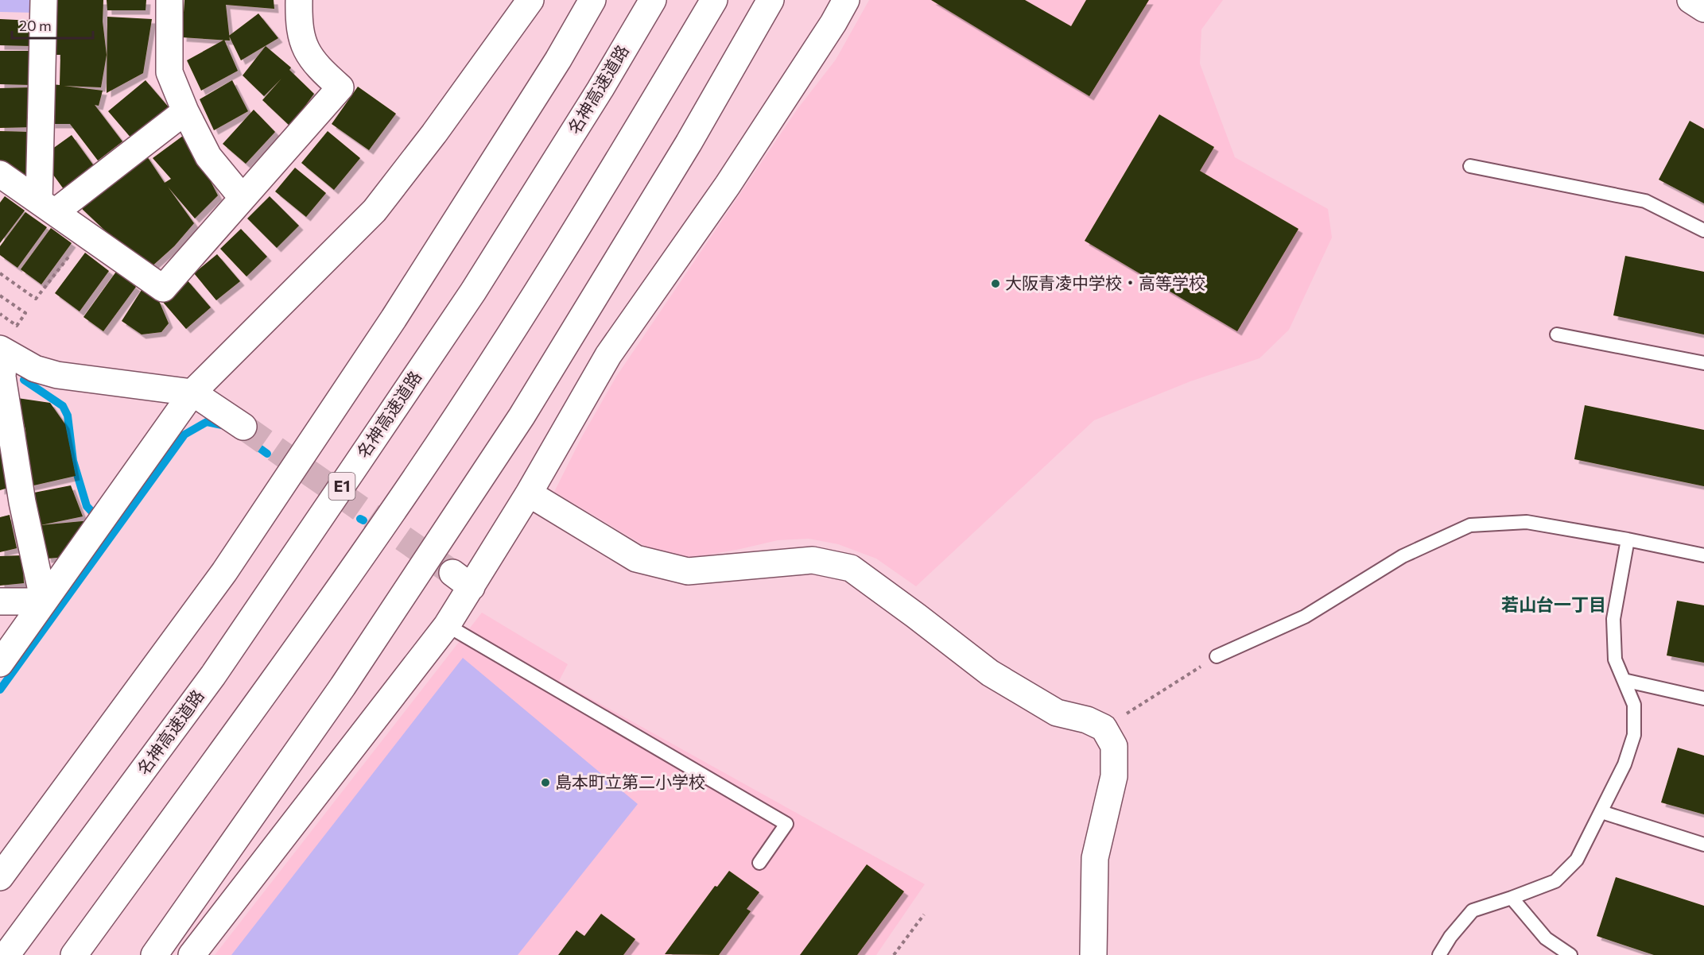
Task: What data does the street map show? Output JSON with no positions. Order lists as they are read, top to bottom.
{
  "streets": {
    "main road": ["名神高速道路", "E1"]
  },
  "districts": ["若山台一丁目"],
  "places": ["大阪青凌中学校・高等学校", "島本町立第二小学校"],
  "scale_bar": "20 m"
}
